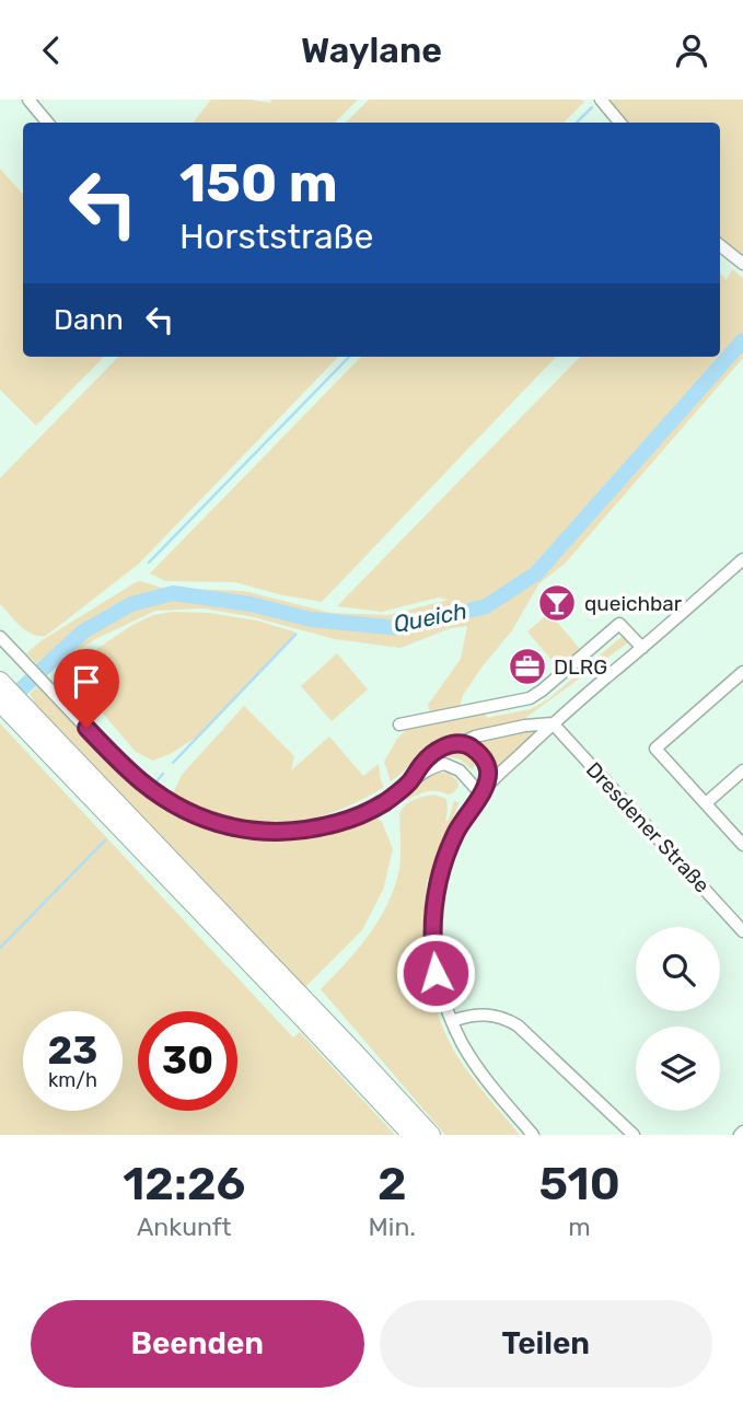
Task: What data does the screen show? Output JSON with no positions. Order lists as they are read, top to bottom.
{
  "streets": {
    "street": ["Dresdener Straße"]
  },
  "water": ["Queich"],
  "places": {
    "bar": ["queichbar"],
    "office": ["DLRG"]
  },
  "page": {
    "header": "Waylane",
    "turn": ["150 m", "Horststraße"],
    "then": "Dann",
    "speed": "23 km/h",
    "limit": "30",
    "eta": [
      "12:26",
      "Ankunft",
      "2",
      "Min.",
      "510",
      "m"
    ],
    "buttons": ["Beenden", "Teilen"]
  }
}
